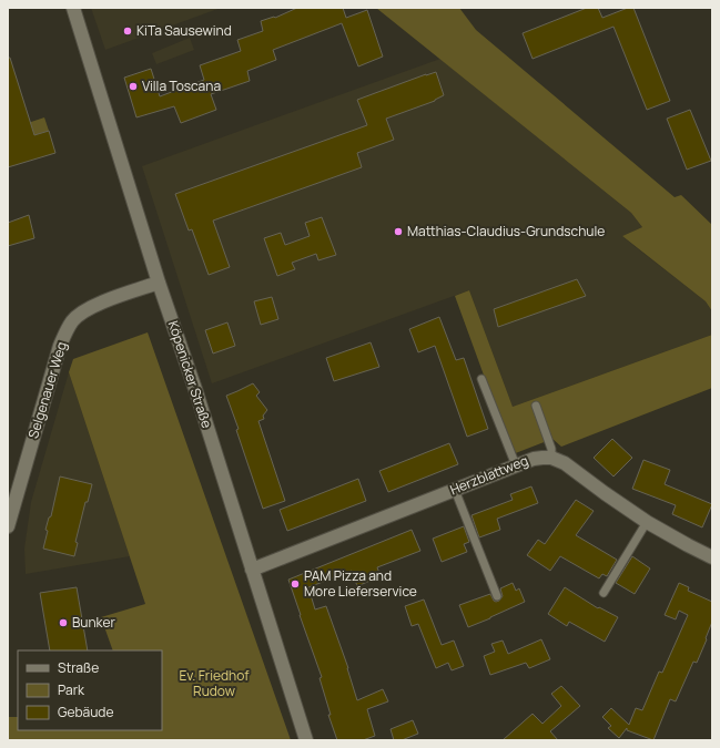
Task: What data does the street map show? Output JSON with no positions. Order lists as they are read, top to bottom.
{
  "streets": {
    "street": ["Köpenicker Straße", "Selgenauer Weg", "Herzblattweg"]
  },
  "crossings": [
    ["Köpenicker Straße", "Selgenauer Weg"],
    ["Köpenicker Straße", "Herzblattweg"]
  ],
  "parks": ["Ev. Friedhof Rudow"],
  "places": [
    "KiTa Sausewind",
    "Villa Toscana",
    "Matthias-Claudius-Grundschule",
    "PAM Pizza and More Lieferservice",
    "Bunker"
  ],
  "legend": ["Straße", "Park", "Gebäude"]
}
